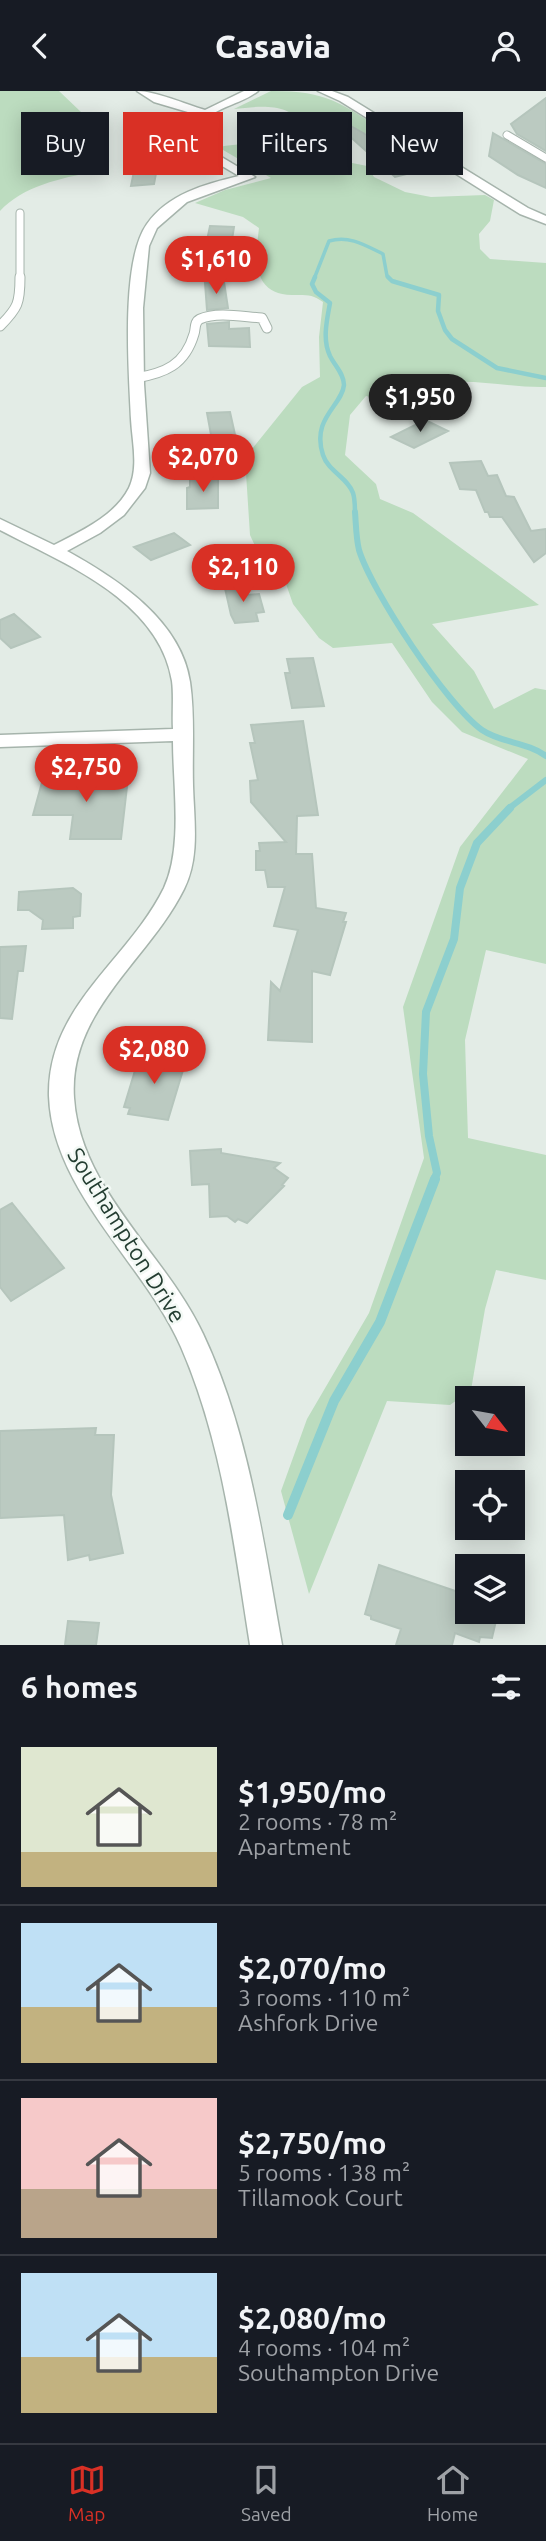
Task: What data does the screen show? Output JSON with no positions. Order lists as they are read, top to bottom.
{
  "streets": {
    "street": ["Southampton Drive"]
  },
  "north": "bottom right",
  "page": {
    "header": "Casavia",
    "chip": [
      "Buy",
      "Rent",
      "Filters",
      "New"
    ],
    "price": [
      "$1,610",
      "$1,950",
      "$2,070",
      "$2,110",
      "$2,750",
      "$2,080"
    ],
    "heading": "6 homes",
    "list": [
      {
        "name": "$1,950/mo",
        "note": "2 rooms · 78 m² · Apartment"
      },
      {
        "name": "$2,070/mo",
        "note": "3 rooms · 110 m² · Ashfork Drive"
      },
      {
        "name": "$2,750/mo",
        "note": "5 rooms · 138 m² · Tillamook Court"
      },
      {
        "name": "$2,080/mo",
        "note": "4 rooms · 104 m² · Southampton Drive"
      }
    ],
    "tabs": ["Map", "Saved", "Home"]
  }
}
